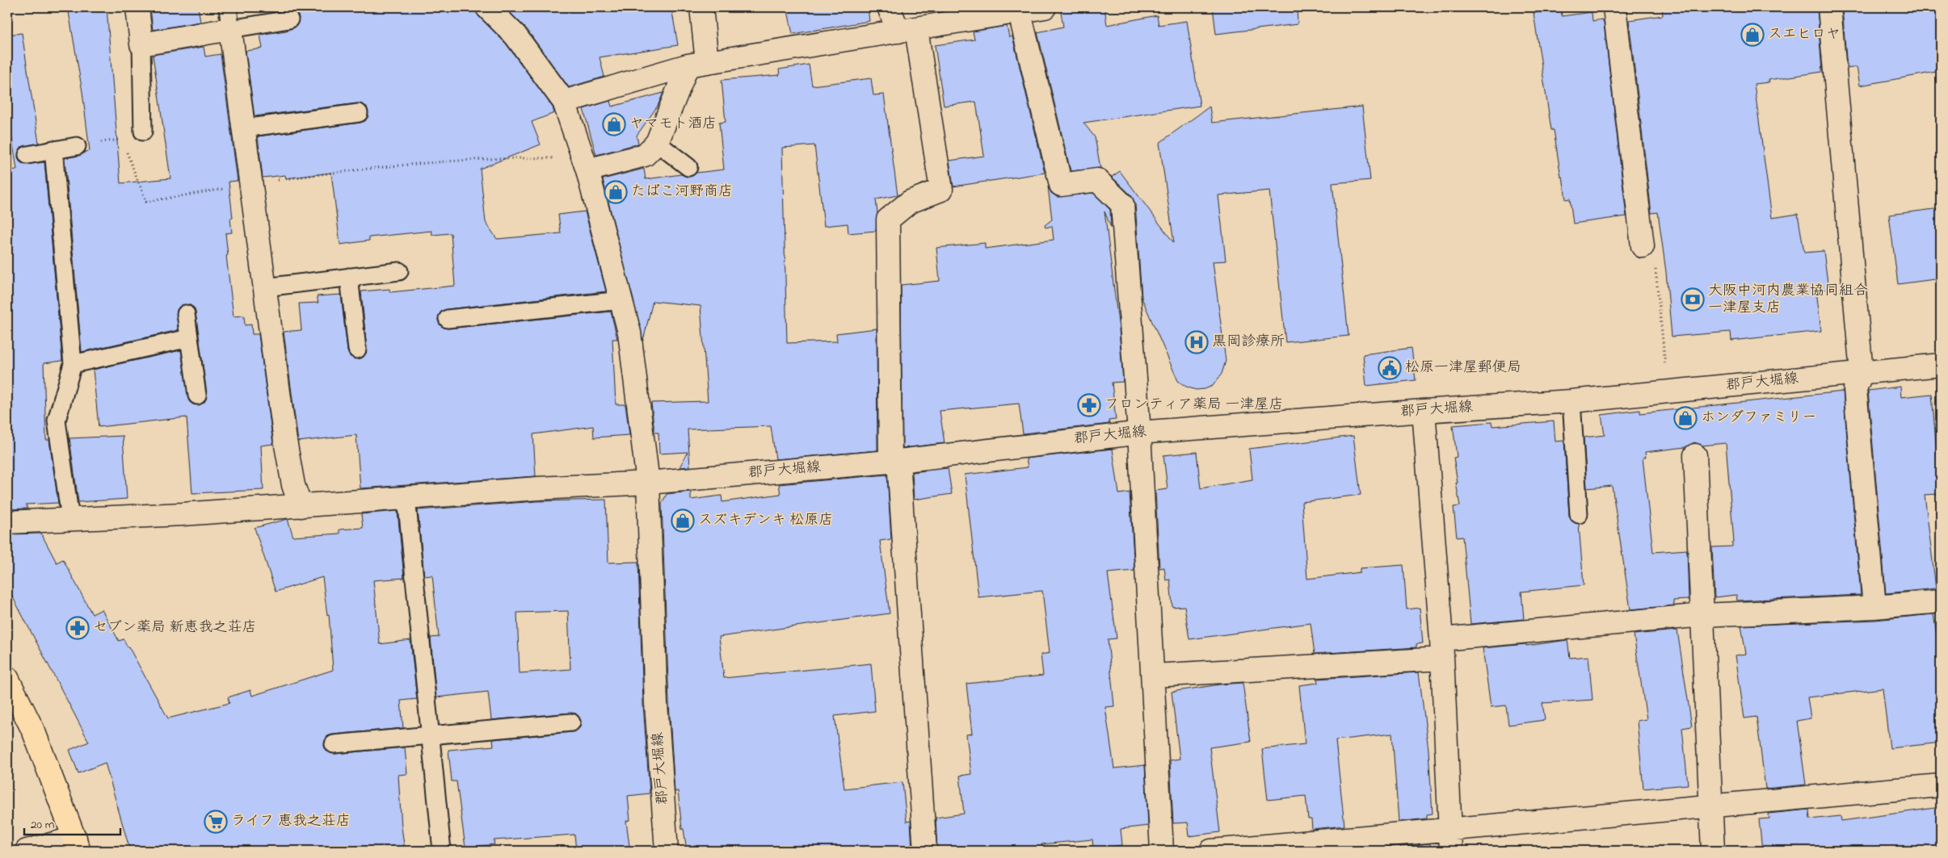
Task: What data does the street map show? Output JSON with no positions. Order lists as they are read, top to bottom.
{
  "streets": {
    "street": ["郡戸大堀線"]
  },
  "places": {
    "shop": [
      "スエヒロヤ",
      "ヤマモト酒店",
      "たばこ河野商店",
      "ホンダファミリー",
      "スズキデンキ 松原店"
    ],
    "bank": ["大阪中河内農業協同組合 一津屋支店"],
    "hospital": ["黒岡診療所"],
    "public building": ["松原一津屋郵便局"],
    "pharmacy": ["フロンティア薬局 一津屋店", "セブン薬局 新恵我之荘店"],
    "supermarket": ["ライフ 恵我之荘店"]
  },
  "scale_bar": "20 m"
}
